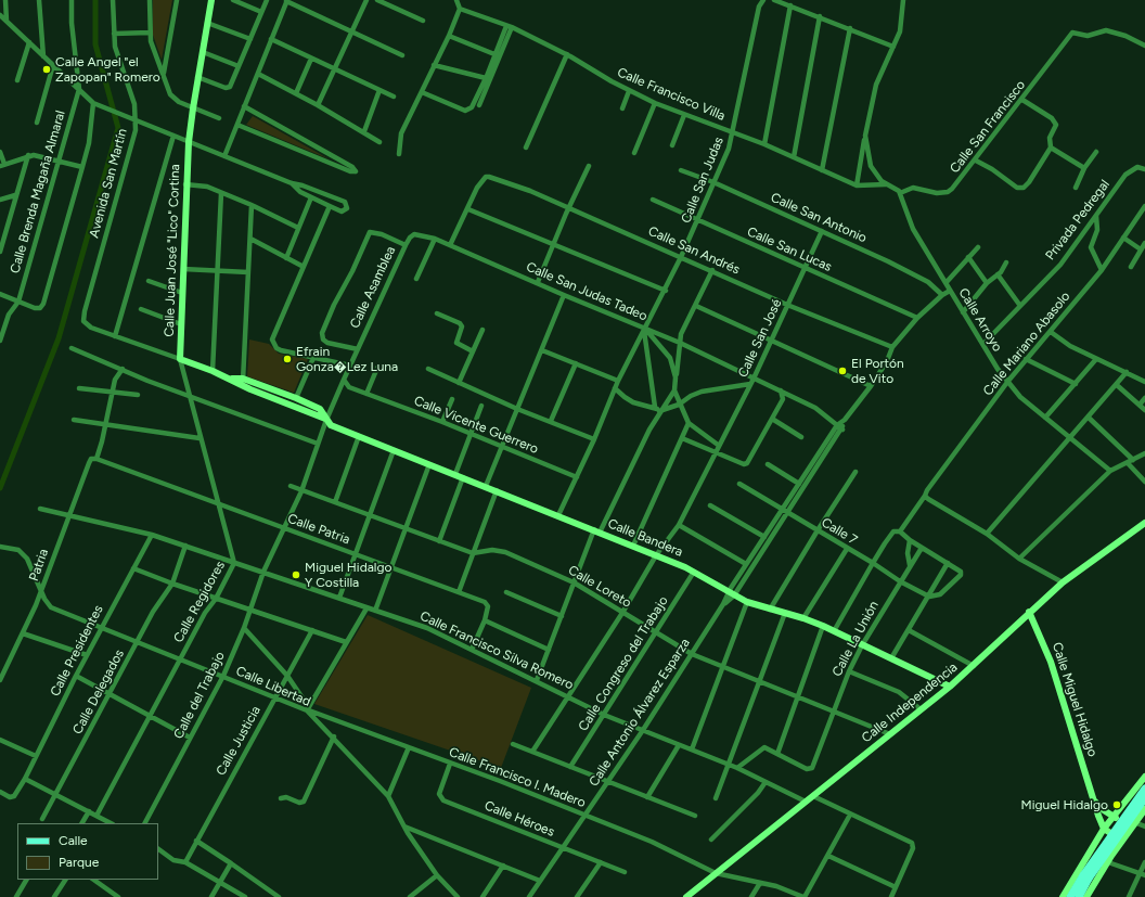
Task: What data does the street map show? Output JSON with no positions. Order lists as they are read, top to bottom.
{
  "streets": {
    "street": [
      "Calle Francisco Villa",
      "Calle San Francisco",
      "Calle San Judas",
      "Avenida San Martín",
      "Calle Brenda Magaña Almaral",
      "Calle San Antonio",
      "Privada Pedregal",
      "Calle San Lucas",
      "Calle Juan José \"Lico\" Cortina",
      "Calle San Andrés",
      "Calle Asamblea",
      "Calle San Judas Tadeo",
      "Calle Arroyo",
      "Calle San José",
      "Calle Mariano Abasolo",
      "Calle Vicente Guerrero",
      "Calle Patria",
      "Calle 7",
      "Calle Bandera",
      "Patria",
      "Calle Loreto",
      "Calle Regidores",
      "Calle La Unión",
      "Calle Presidentes",
      "Calle Francisco Silva Romero",
      "Calle Congreso del Trabajo",
      "Calle Libertad",
      "Calle Delegados",
      "Calle del Trabajo",
      "Calle Miguel Hidalgo",
      "Calle Independencia",
      "Calle Antonio Álvarez Esparza",
      "Calle Justicia",
      "Calle Francisco I. Madero",
      "Calle Héroes"
    ]
  },
  "crossings": [
    ["Calle Francisco Villa", "Calle San Judas"],
    ["Calle San Francisco", "Calle Arroyo"],
    ["Calle San Judas", "Calle San Antonio"],
    ["Calle San Judas", "Calle San Lucas"],
    ["Calle San Judas", "Calle San Andrés"],
    ["Calle San Judas", "Calle San Judas Tadeo"],
    ["Calle San Judas", "Calle Vicente Guerrero"],
    ["Calle San Judas", "Calle Bandera"],
    ["Calle San Antonio", "Calle San José"],
    ["Calle San Antonio", "Calle Antonio Álvarez Esparza"],
    ["Privada Pedregal", "Calle Arroyo"],
    ["Calle San Lucas", "Calle San José"],
    ["Calle San Lucas", "Calle Antonio Álvarez Esparza"],
    ["Calle Juan José \"Lico\" Cortina", "Calle Regidores"],
    ["Calle San Andrés", "Calle San José"],
    ["Calle San Andrés", "Calle Antonio Álvarez Esparza"],
    ["Calle Asamblea", "Calle San Judas Tadeo"],
    ["Calle Asamblea", "Calle Vicente Guerrero"],
    ["Calle Asamblea", "Calle Patria"],
    ["Calle Asamblea", "Calle Bandera"],
    ["Calle Asamblea", "Calle Loreto"],
    ["Calle Asamblea", "Calle Francisco Silva Romero"],
    ["Calle Asamblea", "Calle del Trabajo"],
    ["Calle San Judas Tadeo", "Calle San José"],
    ["Calle San Judas Tadeo", "Calle Antonio Álvarez Esparza"],
    ["Calle Arroyo", "Calle Mariano Abasolo"],
    ["Calle Arroyo", "Calle Antonio Álvarez Esparza"],
    ["Calle San José", "Calle Bandera"],
    ["Calle San José", "Calle Loreto"],
    ["Calle San José", "Calle Francisco Silva Romero"],
    ["Calle Mariano Abasolo", "Calle 7"],
    ["Calle Patria", "Patria"],
    ["Calle Patria", "Calle Regidores"],
    ["Calle Patria", "Calle Francisco Silva Romero"],
    ["Calle 7", "Calle La Unión"],
    ["Calle 7", "Calle Antonio Álvarez Esparza"],
    ["Calle Bandera", "Calle La Unión"],
    ["Calle Bandera", "Calle Congreso del Trabajo"],
    ["Calle Bandera", "Calle Independencia"],
    ["Calle Bandera", "Calle Antonio Álvarez Esparza"],
    ["Patria", "Calle Francisco Silva Romero"],
    ["Patria", "Calle Libertad"],
    ["Calle Loreto", "Calle La Unión"],
    ["Calle Loreto", "Calle Congreso del Trabajo"],
    ["Calle Loreto", "Calle Independencia"],
    ["Calle Loreto", "Calle Antonio Álvarez Esparza"],
    ["Calle Regidores", "Calle Francisco Silva Romero"],
    ["Calle Regidores", "Calle Libertad"],
    ["Calle Presidentes", "Calle Francisco Silva Romero"],
    ["Calle Presidentes", "Calle Libertad"],
    ["Calle Francisco Silva Romero", "Calle Congreso del Trabajo"],
    ["Calle Francisco Silva Romero", "Calle Delegados"],
    ["Calle Francisco Silva Romero", "Calle del Trabajo"],
    ["Calle Francisco Silva Romero", "Calle Independencia"],
    ["Calle Francisco Silva Romero", "Calle Antonio Álvarez Esparza"],
    ["Calle Libertad", "Calle Delegados"],
    ["Calle Libertad", "Calle del Trabajo"],
    ["Calle Libertad", "Calle Justicia"],
    ["Calle Libertad", "Calle Francisco I. Madero"],
    ["Calle Miguel Hidalgo", "Calle Independencia"],
    ["Calle Independencia", "Calle Francisco I. Madero"],
    ["Calle Antonio Álvarez Esparza", "Calle Francisco I. Madero"],
    ["Calle Antonio Álvarez Esparza", "Calle Héroes"],
    ["Calle Francisco I. Madero", "Calle Héroes"]
  ],
  "places": [
    "Calle Angel \"el Zapopan\" Romero",
    "Efrain Gonza�Lez Luna",
    "El Portón de Vito",
    "Miguel Hidalgo Y Costilla",
    "Miguel Hidalgo"
  ],
  "legend": ["Calle", "Parque"]
}
